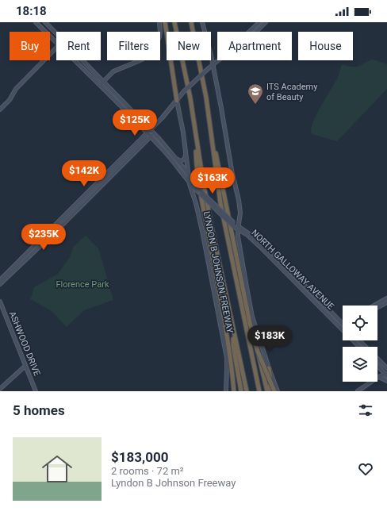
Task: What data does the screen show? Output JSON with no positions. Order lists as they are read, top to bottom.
{
  "streets": {
    "highway": ["LYNDON B JOHNSON FREEWAY"],
    "main road": ["NORTH GALLOWAY AVENUE", "ASHWOOD DRIVE"]
  },
  "crossings": [
    ["NORTH GALLOWAY AVENUE", "LYNDON B JOHNSON FREEWAY"]
  ],
  "parks": ["Florence Park"],
  "places": {
    "school or university": ["ITS Academy of Beauty"]
  },
  "page": {
    "status": "18:18",
    "chip": [
      "Buy",
      "Rent",
      "Filters",
      "New",
      "Apartment",
      "House"
    ],
    "price": [
      "$125K",
      "$142K",
      "$163K",
      "$235K",
      "$183K"
    ],
    "heading": "5 homes",
    "list": [
      {
        "name": "$183,000",
        "note": "2 rooms · 72 m² · Lyndon B Johnson Freeway"
      }
    ]
  }
}
